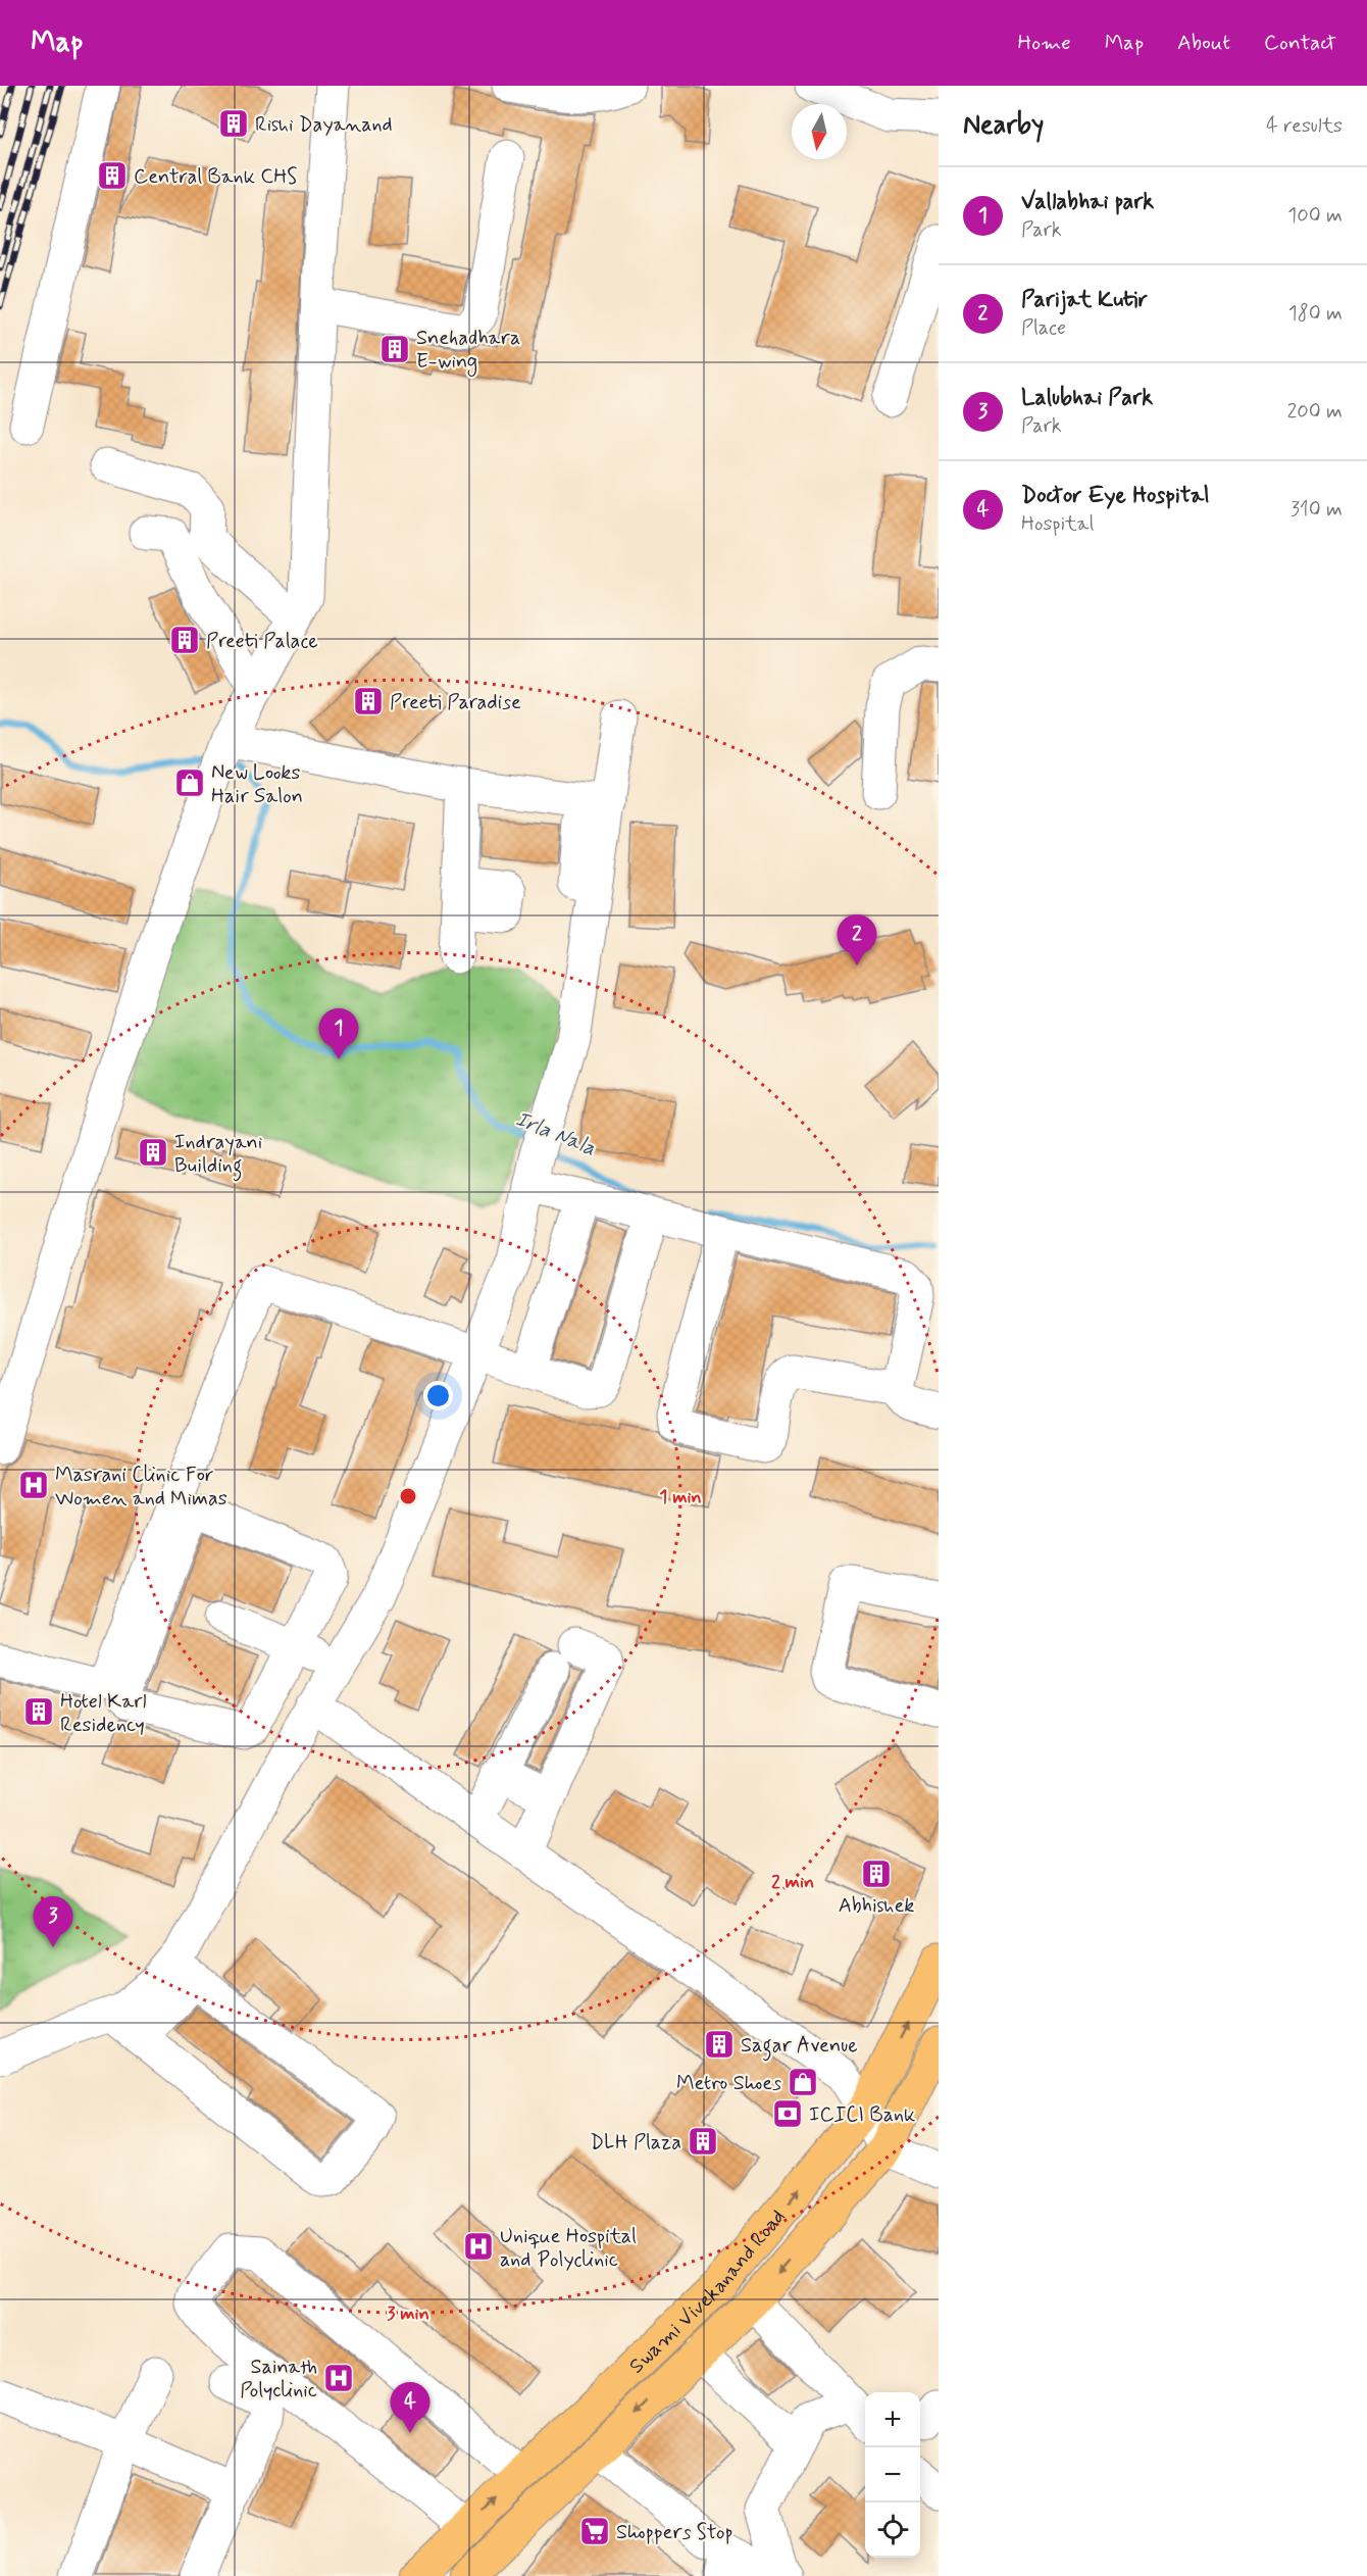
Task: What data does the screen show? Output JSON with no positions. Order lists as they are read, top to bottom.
{
  "streets": {
    "main road": ["Swami Vivekanand Road"]
  },
  "water": ["Irla Nala"],
  "places": {
    "building": [
      "Rishi Dayanand",
      "Central Bank CHS",
      "Snehadhara E-wing",
      "Preeti Palace",
      "Preeti Paradise",
      "Indrayani Building",
      "Hotel Karl Residency",
      "Abhishek",
      "Sagar Avenue",
      "DLH Plaza"
    ],
    "shop": ["New Looks Hair Salon", "Metro Shoes"],
    "hospital": ["Masrani Clinic For Women and Mimas", "Unique Hospital and Polyclinic", "Sainath Polyclinic"],
    "bank": ["ICICI Bank"],
    "supermarket": ["Shoppers Stop"]
  },
  "north": "bottom",
  "page": {
    "header": "Map",
    "nav": [
      "Home",
      "Map",
      "About",
      "Contact"
    ],
    "heading": ["Nearby", "4 results"],
    "list": [
      {
        "mark": "1",
        "name": "Vallabhai park",
        "note": "Park",
        "value": "100 m"
      },
      {
        "mark": "2",
        "name": "Parijat Kutir",
        "note": "Place",
        "value": "180 m"
      },
      {
        "mark": "3",
        "name": "Lalubhai Park",
        "note": "Park",
        "value": "200 m"
      },
      {
        "mark": "4",
        "name": "Doctor Eye Hospital",
        "note": "Hospital",
        "value": "310 m"
      }
    ],
    "pins": [
      "2",
      "1",
      "3",
      "4"
    ],
    "map_buttons": ["+", "−"]
  },
  "rings": ["1 min", "2 min", "3 min"]
}
